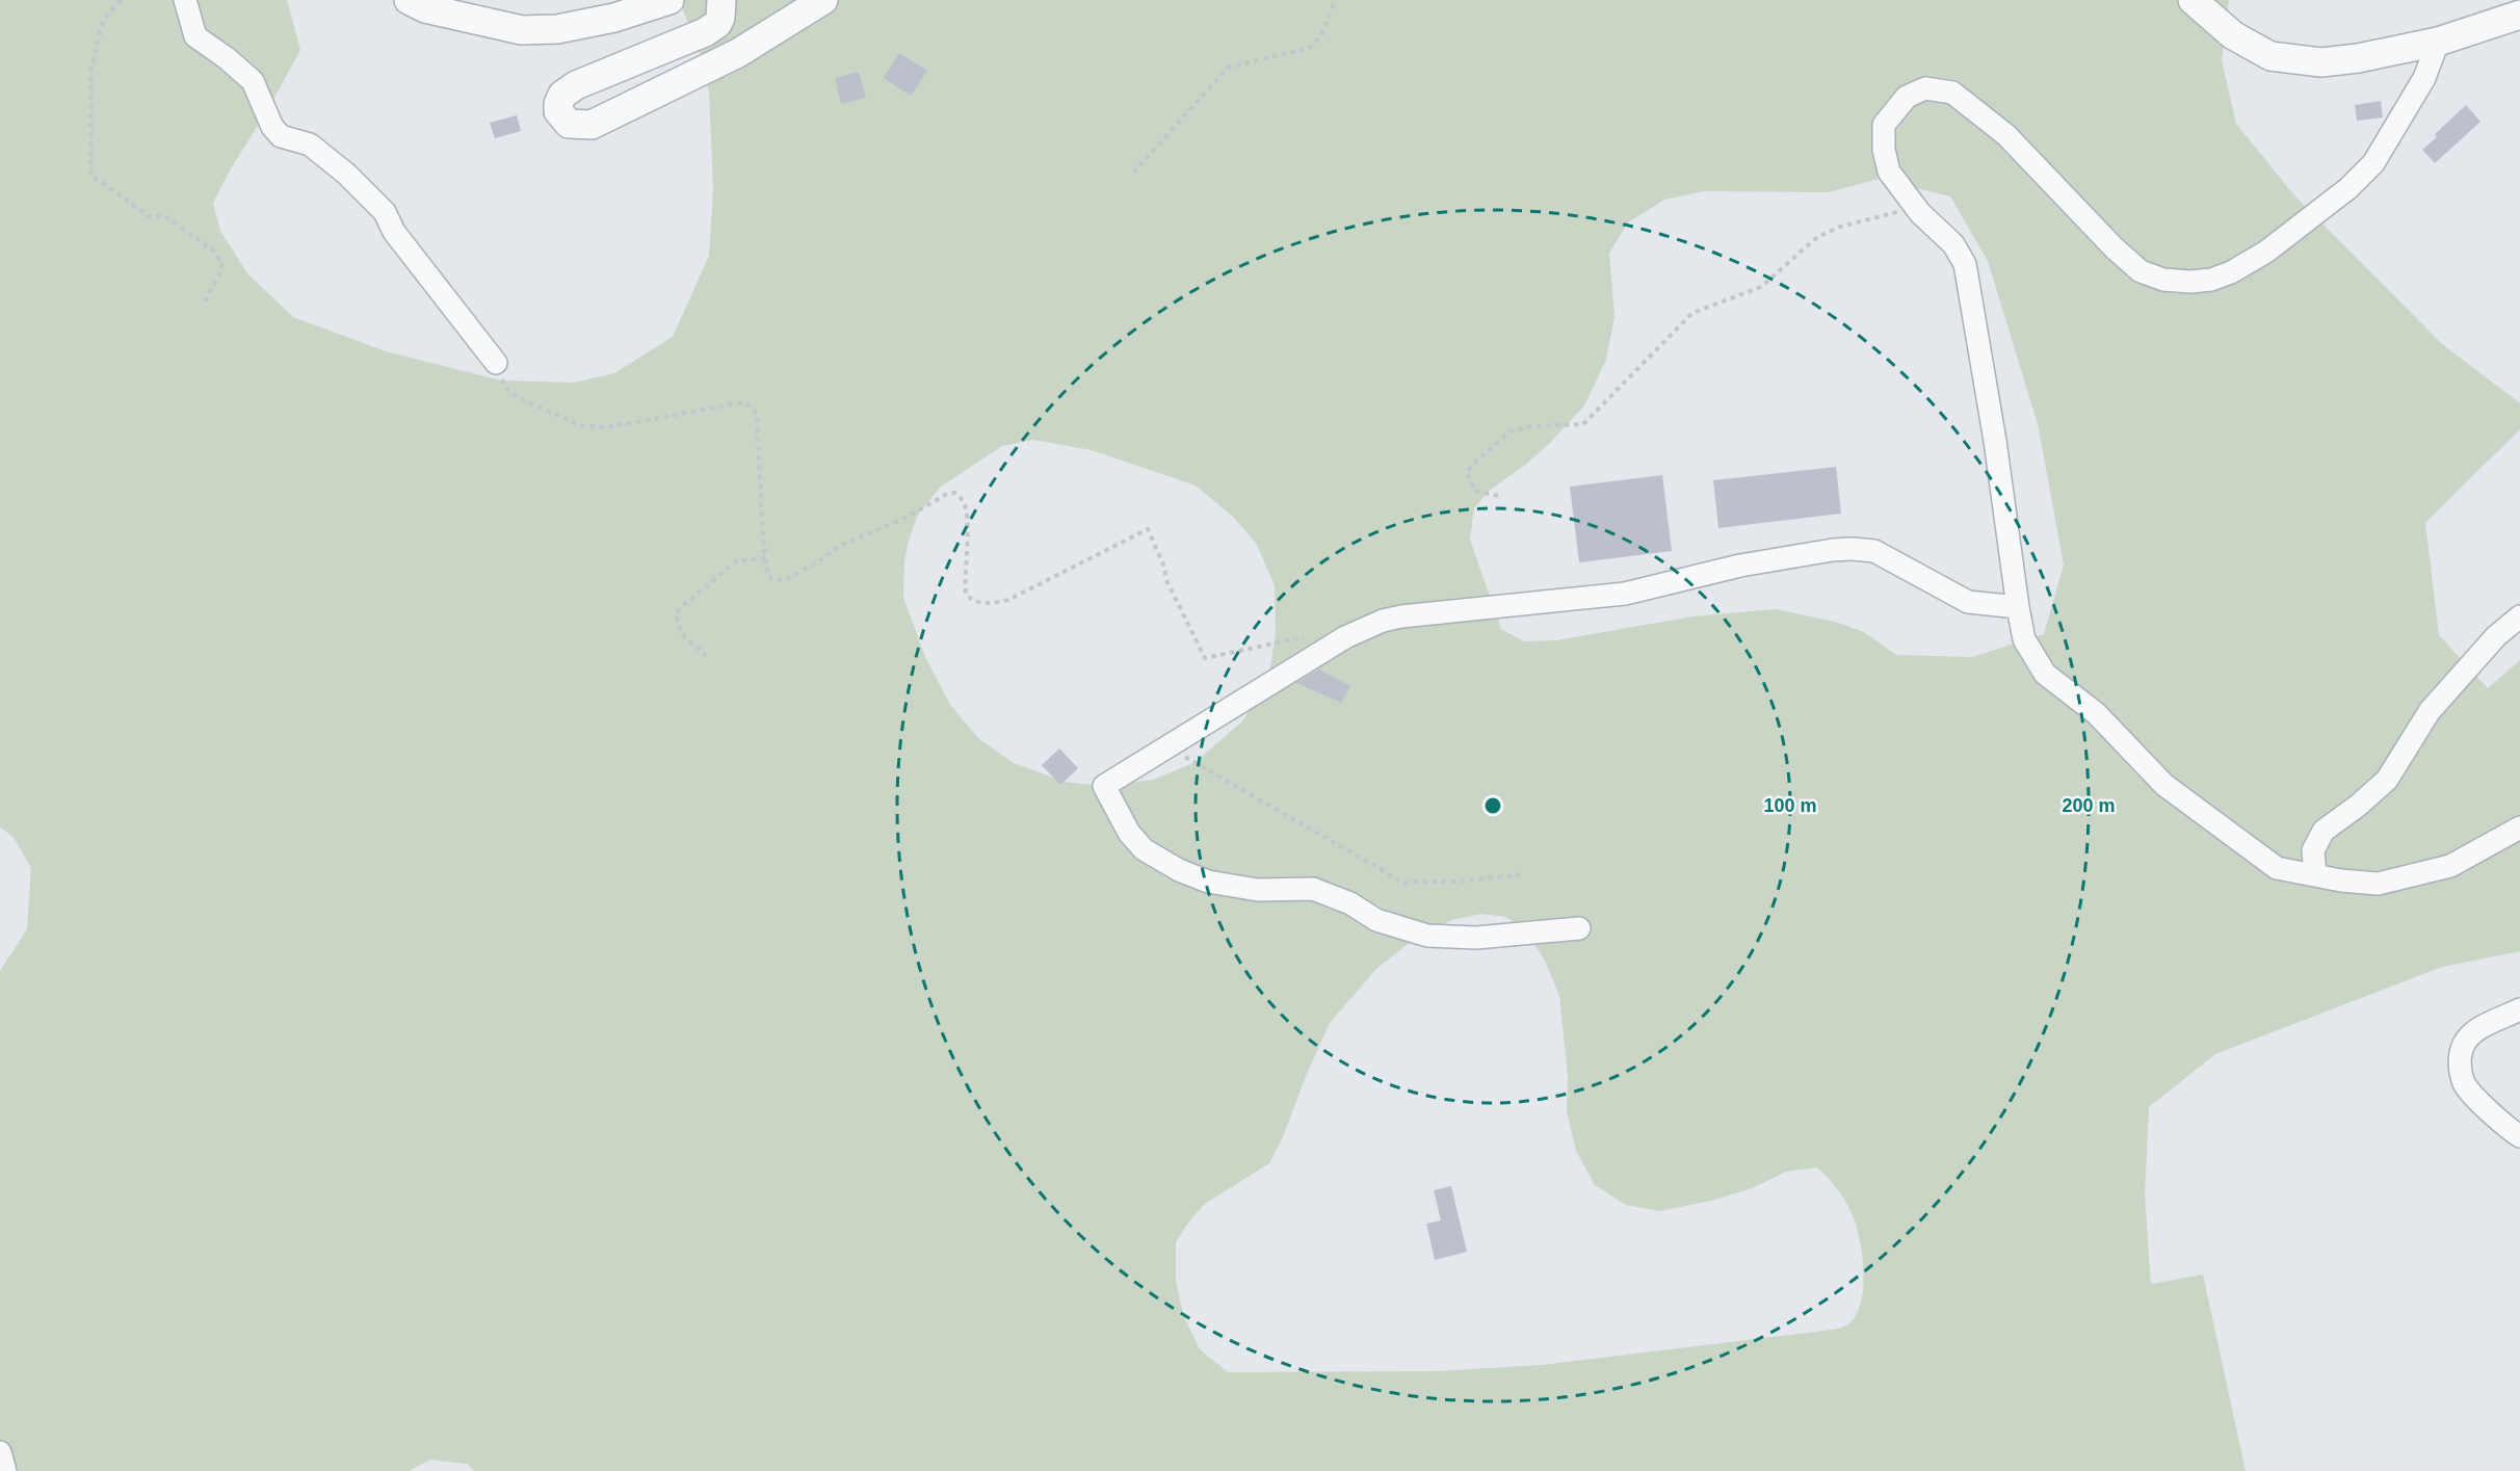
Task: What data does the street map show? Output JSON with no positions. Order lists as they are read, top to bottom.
{
  "rings": ["100 m", "200 m"]
}
